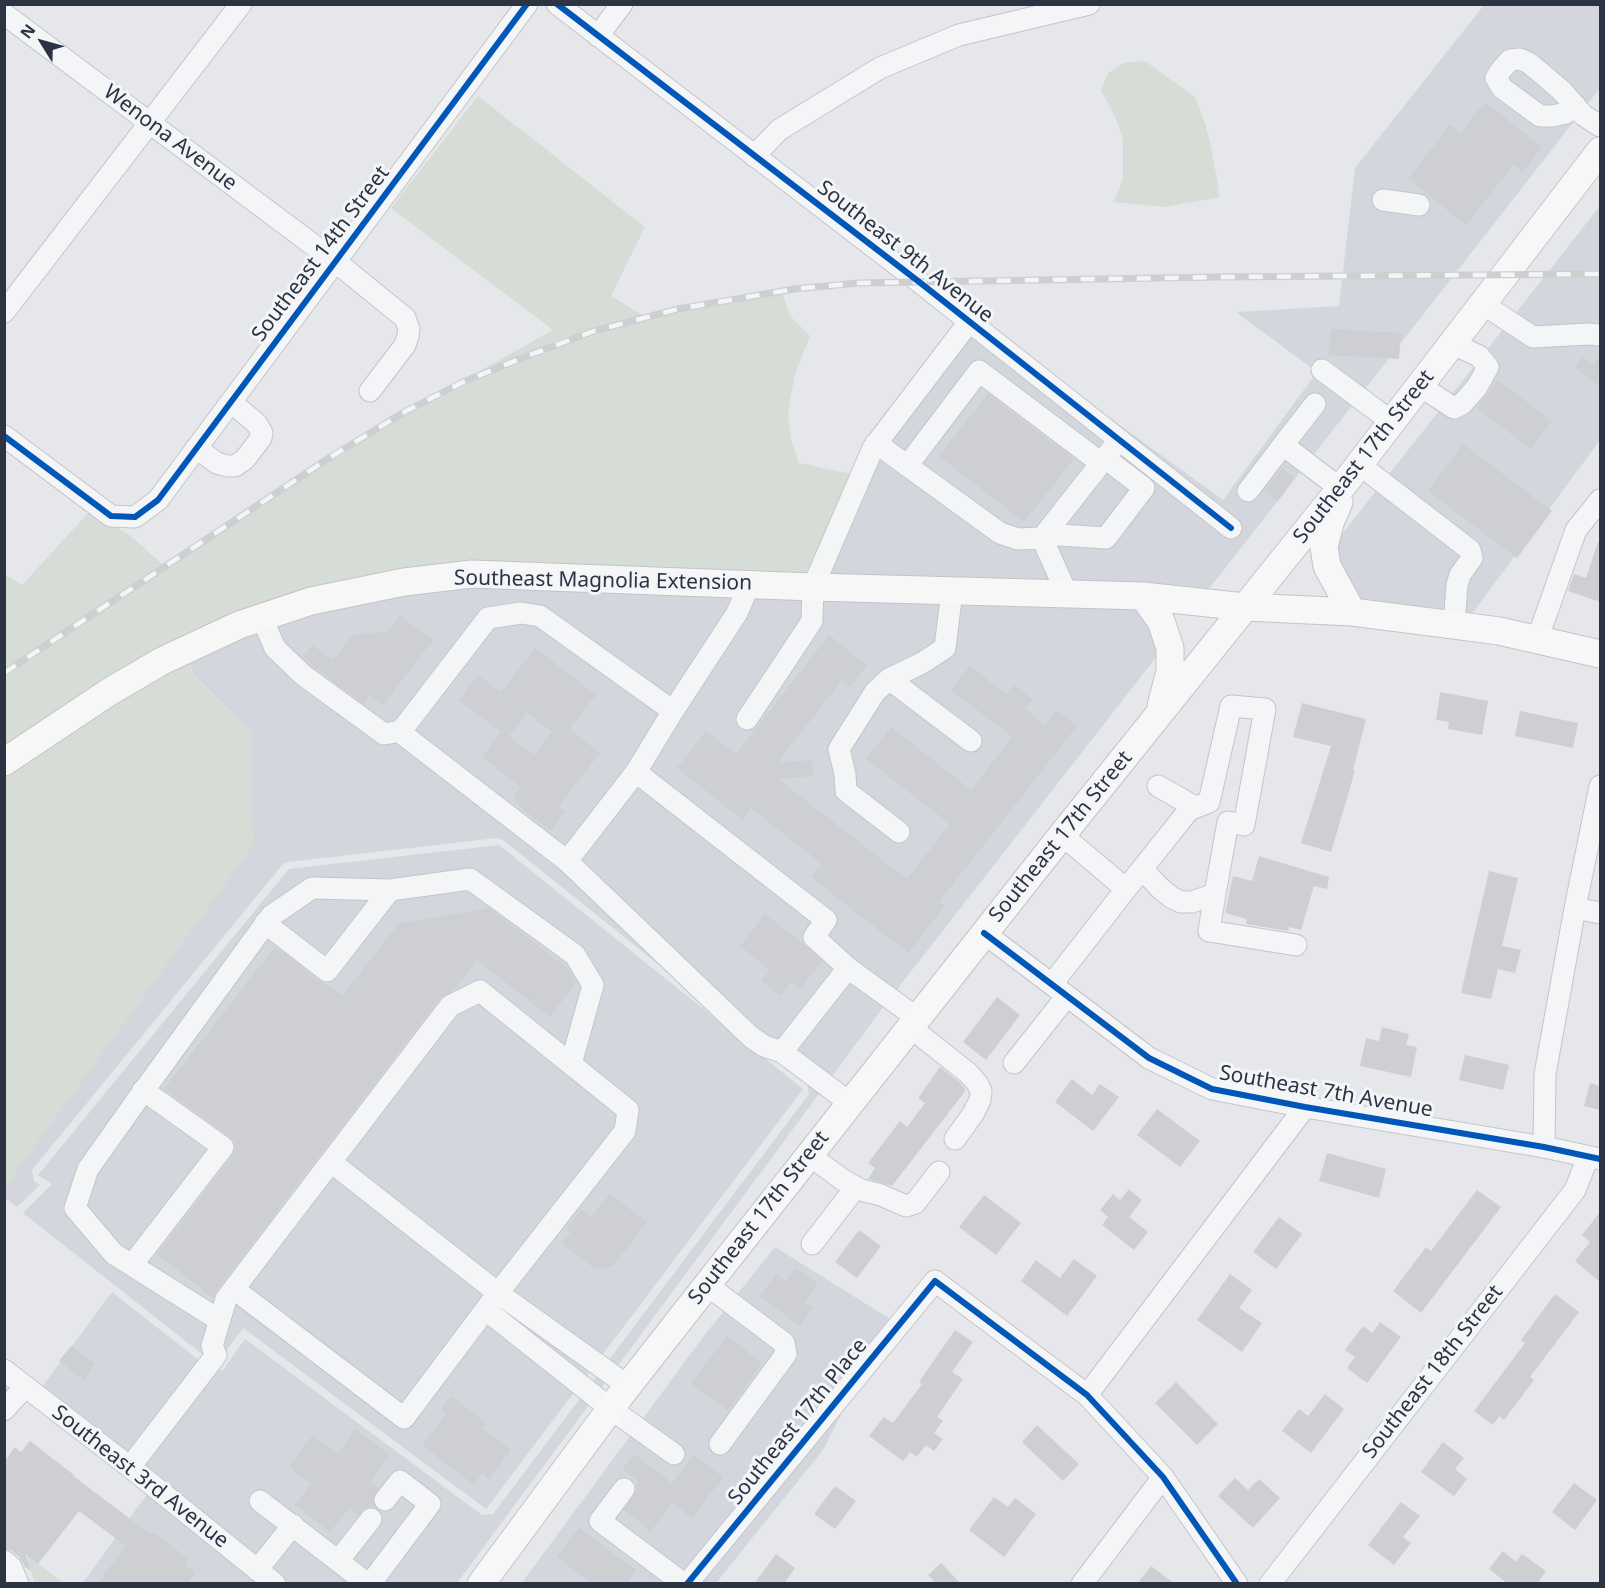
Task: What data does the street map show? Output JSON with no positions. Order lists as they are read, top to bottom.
{
  "streets": {
    "main road": ["Southeast 17th Street", "Southeast Magnolia Extension"],
    "street": [
      "Wenona Avenue",
      "Southeast 9th Avenue",
      "Southeast 14th Street",
      "Southeast 7th Avenue",
      "Southeast 18th Street",
      "Southeast 17th Place",
      "Southeast 3rd Avenue"
    ]
  },
  "crossings": [
    ["Wenona Avenue", "Southeast 14th Street"],
    ["Southeast 17th Street", "Southeast Magnolia Extension"],
    ["Southeast 17th Street", "Southeast 7th Avenue"],
    ["Southeast 7th Avenue", "Southeast 18th Street"]
  ],
  "north": "top left"
}
